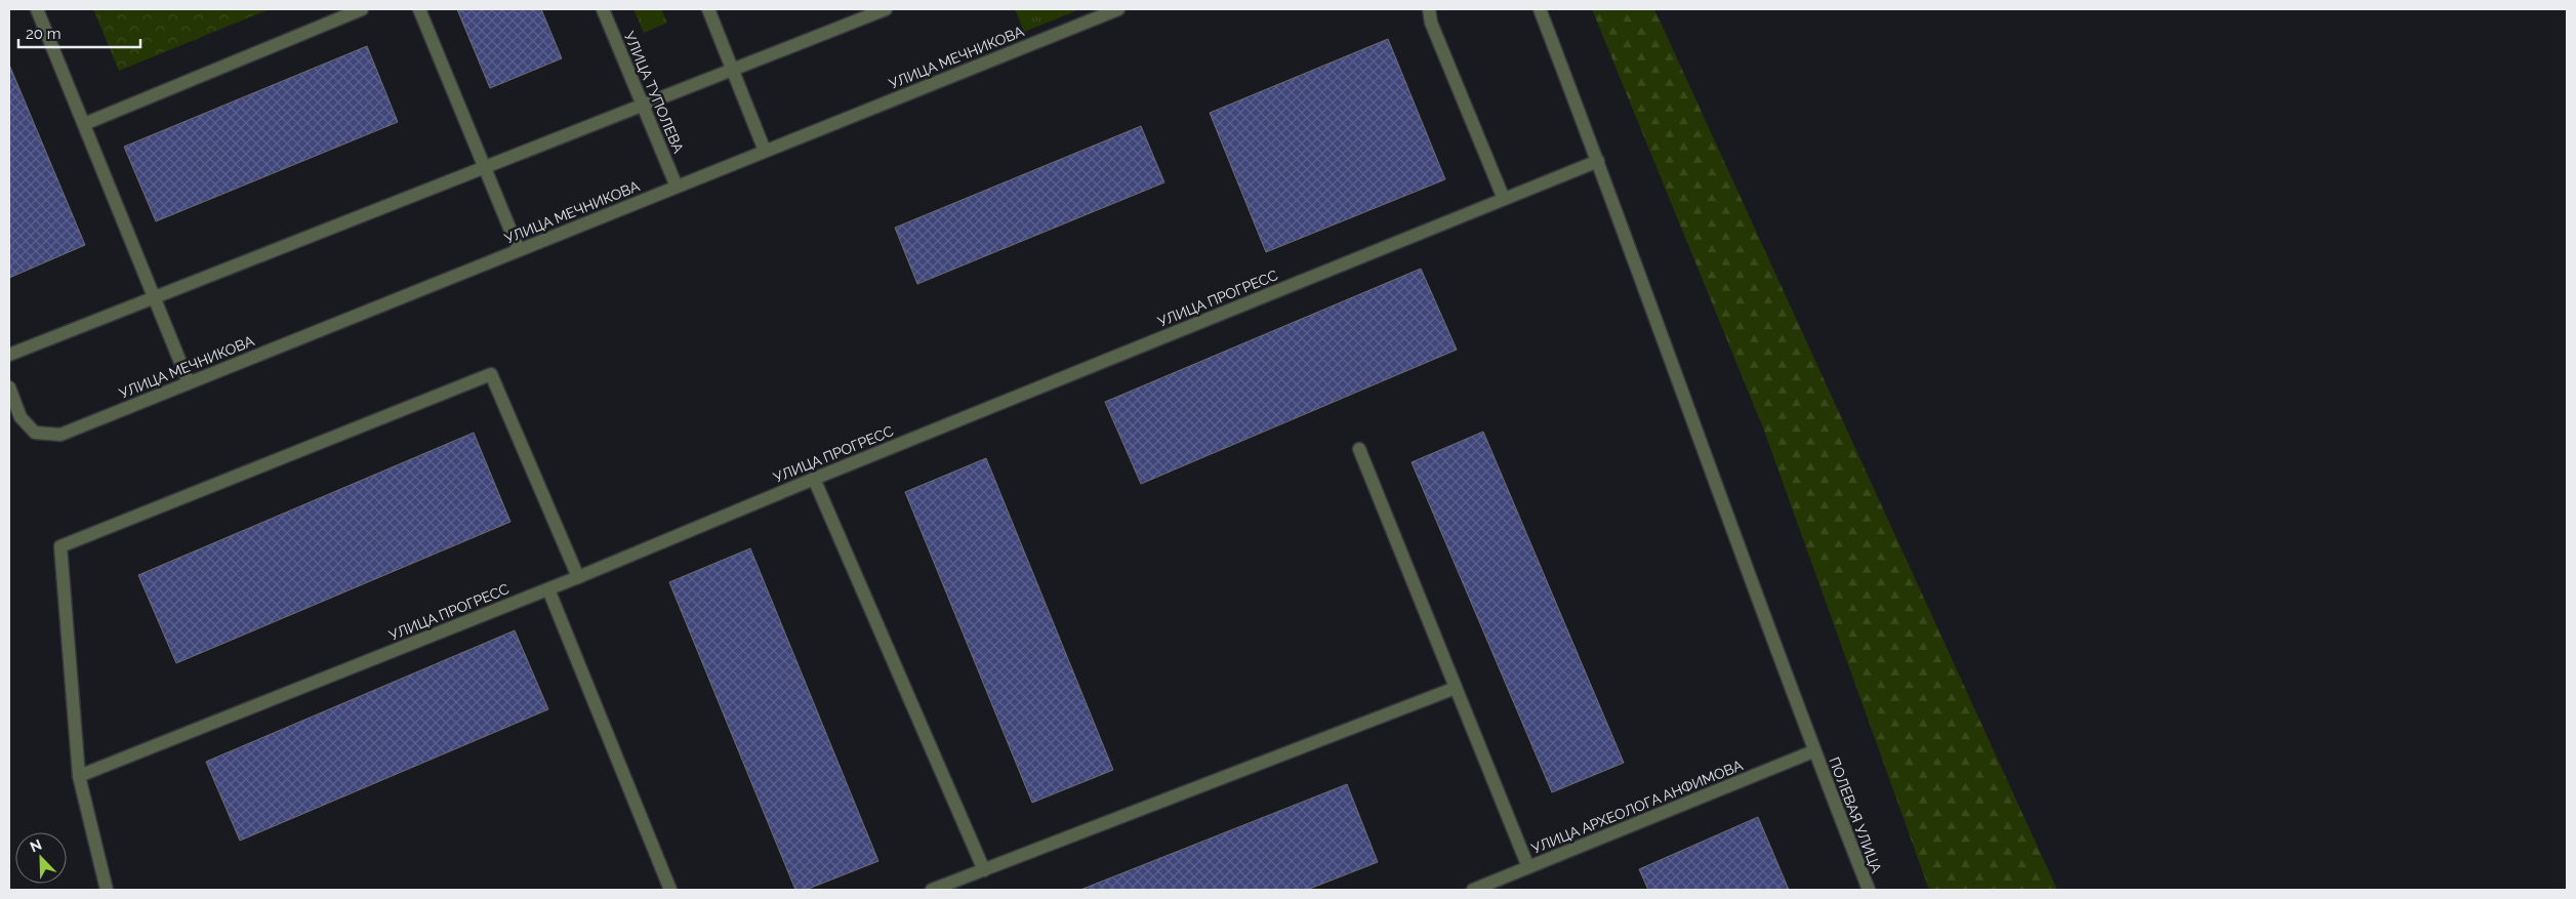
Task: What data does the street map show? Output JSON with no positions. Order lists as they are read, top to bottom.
{
  "streets": {
    "street": [
      "УЛИЦА МЕЧНИКОВА",
      "УЛИЦА ТУПОЛЕВА",
      "УЛИЦА ПРОГРЕСС",
      "УЛИЦА АРХЕОЛОГА АНФИМОВА",
      "ПОЛЕВАЯ УЛИЦА"
    ]
  },
  "crossings": [
    ["УЛИЦА МЕЧНИКОВА", "УЛИЦА ТУПОЛЕВА"],
    ["УЛИЦА ПРОГРЕСС", "ПОЛЕВАЯ УЛИЦА"],
    ["УЛИЦА АРХЕОЛОГА АНФИМОВА", "ПОЛЕВАЯ УЛИЦА"]
  ],
  "scale_bar": "20 m",
  "north": "top left"
}
